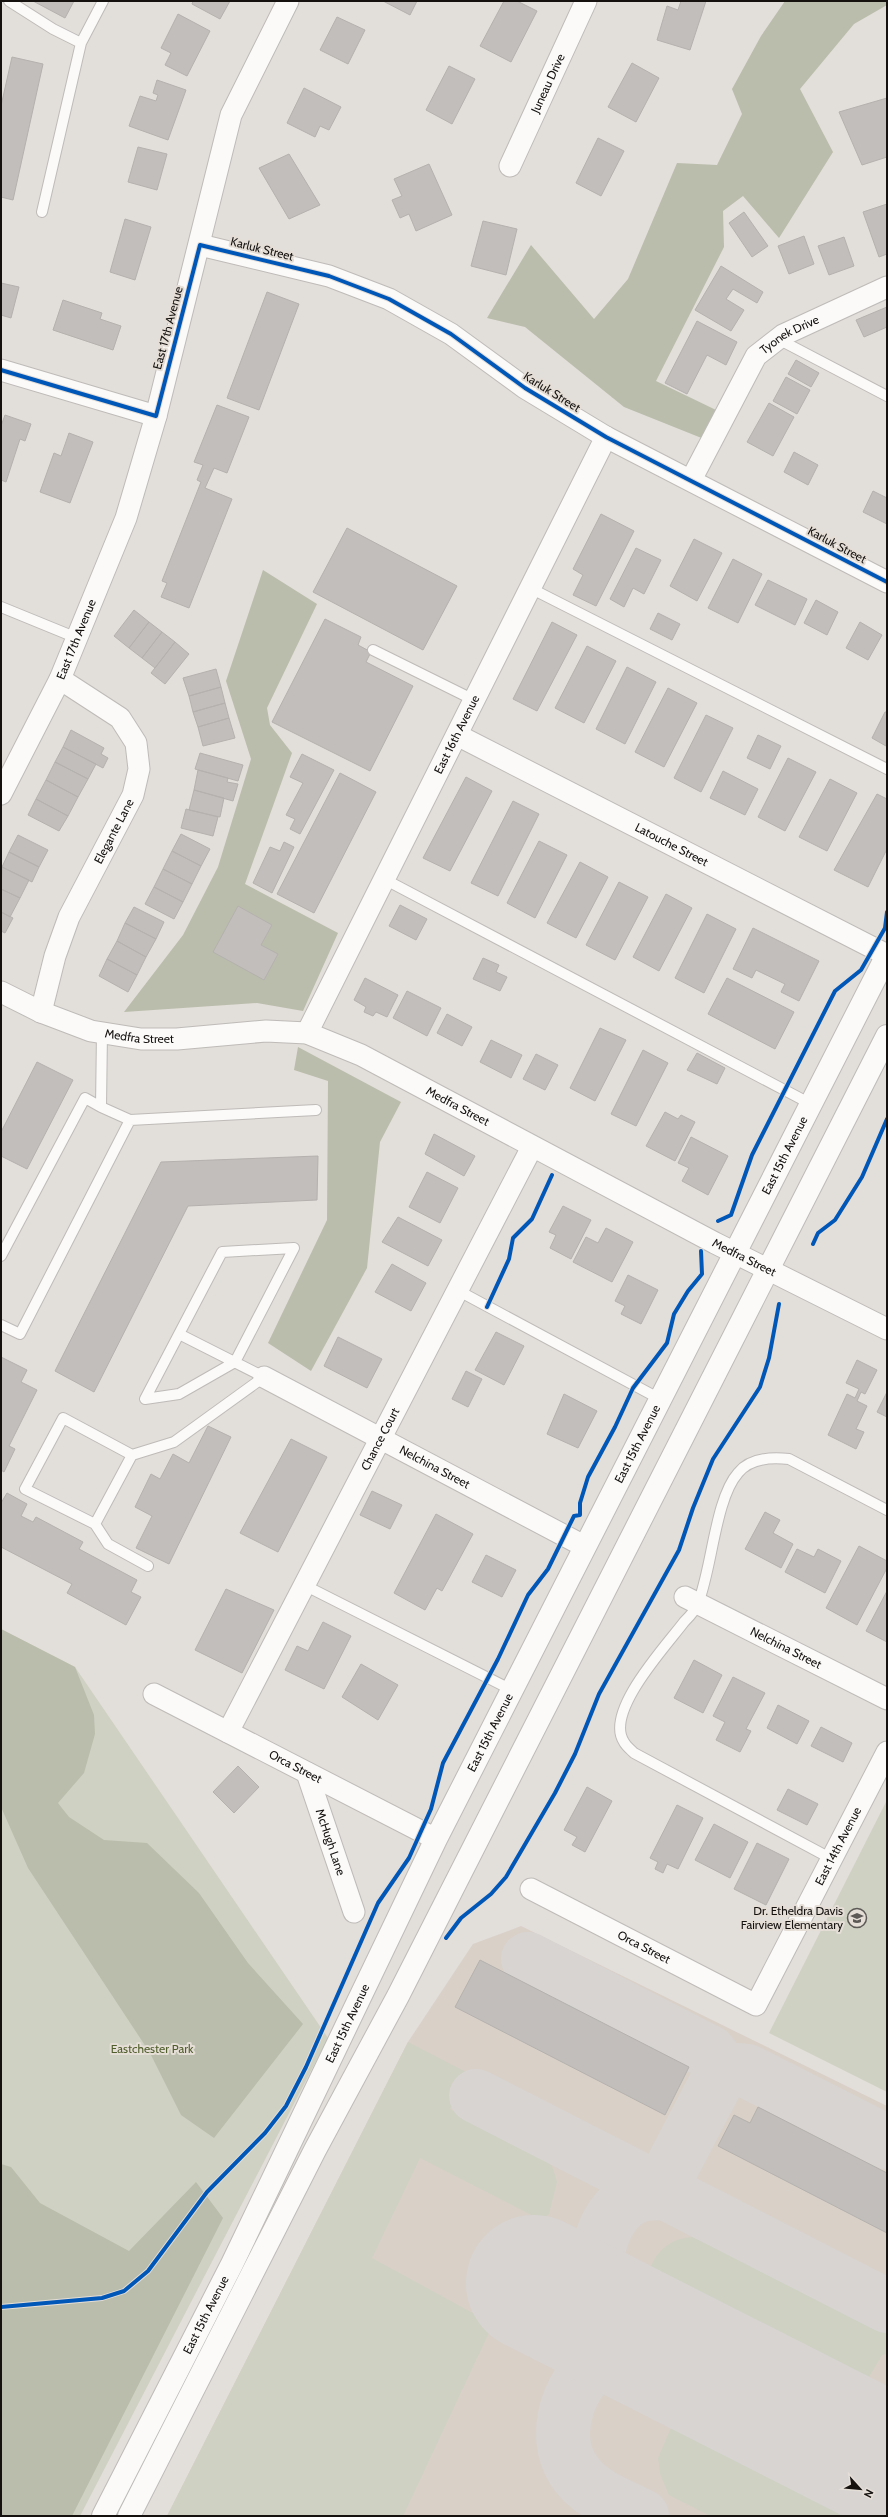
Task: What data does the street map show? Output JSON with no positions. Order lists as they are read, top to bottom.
{
  "streets": {
    "main road": ["East 15th Avenue"],
    "street": [
      "Juneau Drive",
      "Karluk Street",
      "East 17th Avenue",
      "Tyonek Drive",
      "East 16th Avenue",
      "Elegante Lane",
      "Latouche Street",
      "Medfra Street",
      "Chance Court",
      "Nelchina Street",
      "Orca Street",
      "McHugh Lane",
      "East 14th Avenue"
    ]
  },
  "crossings": [
    ["Karluk Street", "East 17th Avenue"],
    ["Karluk Street", "Tyonek Drive"],
    ["Karluk Street", "East 16th Avenue"],
    ["East 17th Avenue", "Elegante Lane"],
    ["East 16th Avenue", "Latouche Street"],
    ["East 16th Avenue", "Medfra Street"],
    ["Elegante Lane", "Medfra Street"],
    ["Latouche Street", "East 15th Avenue"],
    ["Medfra Street", "East 15th Avenue"],
    ["Medfra Street", "Chance Court"],
    ["East 15th Avenue", "Nelchina Street"],
    ["East 15th Avenue", "Orca Street"],
    ["Chance Court", "Nelchina Street"],
    ["Chance Court", "Orca Street"],
    ["Orca Street", "McHugh Lane"],
    ["Orca Street", "East 14th Avenue"]
  ],
  "parks": ["Eastchester Park"],
  "places": {
    "school or university": ["Dr. Etheldra Davis Fairview Elementary"]
  },
  "north": "bottom right"
}
